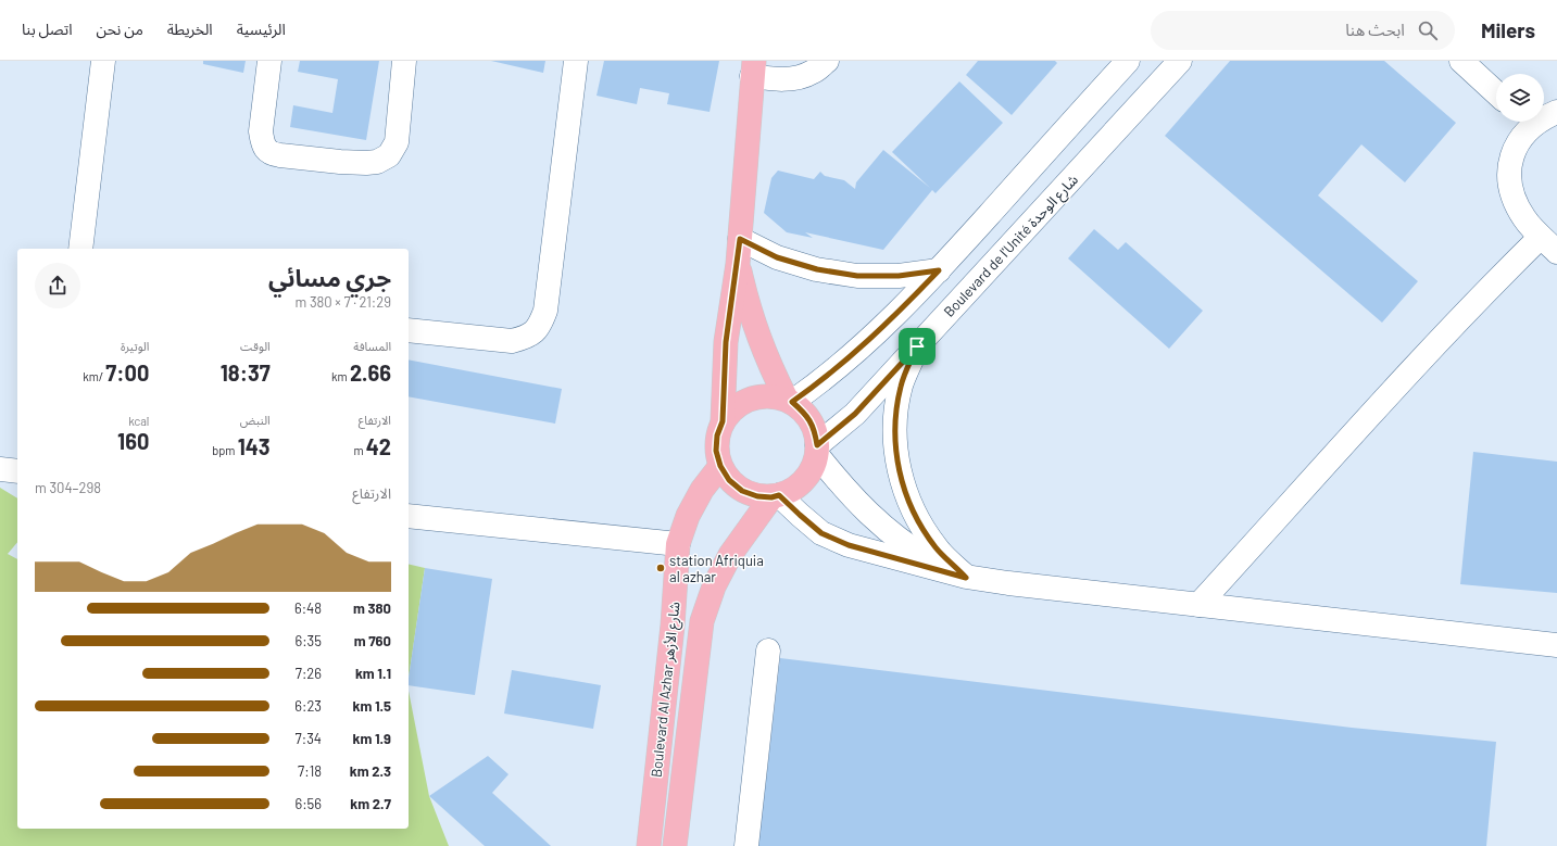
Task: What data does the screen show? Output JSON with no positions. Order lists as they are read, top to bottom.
{
  "streets": {
    "main road": ["Boulevard Al Azhar شارع الأزهر"],
    "street": ["Boulevard de l'Unité شارع الوحدة"]
  },
  "crossings": [
    ["Boulevard de l'Unité شارع الوحدة", "Boulevard Al Azhar شارع الأزهر"]
  ],
  "places": ["station Afriquia al azhar"],
  "page": {
    "header": "Milers",
    "search": "ابحث هنا",
    "nav": [
      "الرئيسية",
      "الخريطة",
      "من نحن",
      "اتصل بنا"
    ],
    "heading": ["جري مسائي", "21:29 · 7 × 380 m"],
    "stats": [
      ["المسافة", "2.66 km"],
      ["الوقت", "18:37"],
      ["الوتيرة", "7:00 /km"],
      ["الارتفاع", "42 m"],
      ["النبض", "143 bpm"],
      ["kcal", "160"]
    ],
    "chart": ["الارتفاع", "298–304 m"],
    "list": [
      {
        "name": "380 m",
        "note": "6:48"
      },
      {
        "name": "760 m",
        "note": "6:35"
      },
      {
        "name": "1.1 km",
        "note": "7:26"
      },
      {
        "name": "1.5 km",
        "note": "6:23"
      },
      {
        "name": "1.9 km",
        "note": "7:34"
      },
      {
        "name": "2.3 km",
        "note": "7:18"
      },
      {
        "name": "2.7 km",
        "note": "6:56"
      }
    ]
  }
}
